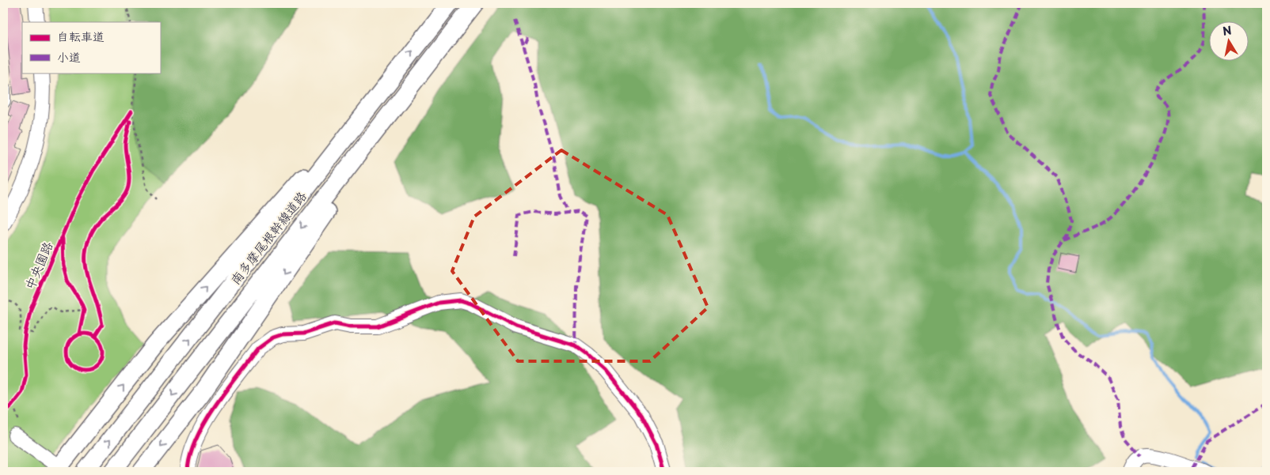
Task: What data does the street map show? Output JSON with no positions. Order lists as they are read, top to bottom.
{
  "streets": {
    "main road": ["南多摩尾根幹線道路"],
    "cycle path": ["中央園路"]
  },
  "legend": ["自転車道", "小道"],
  "north": "top"
}
